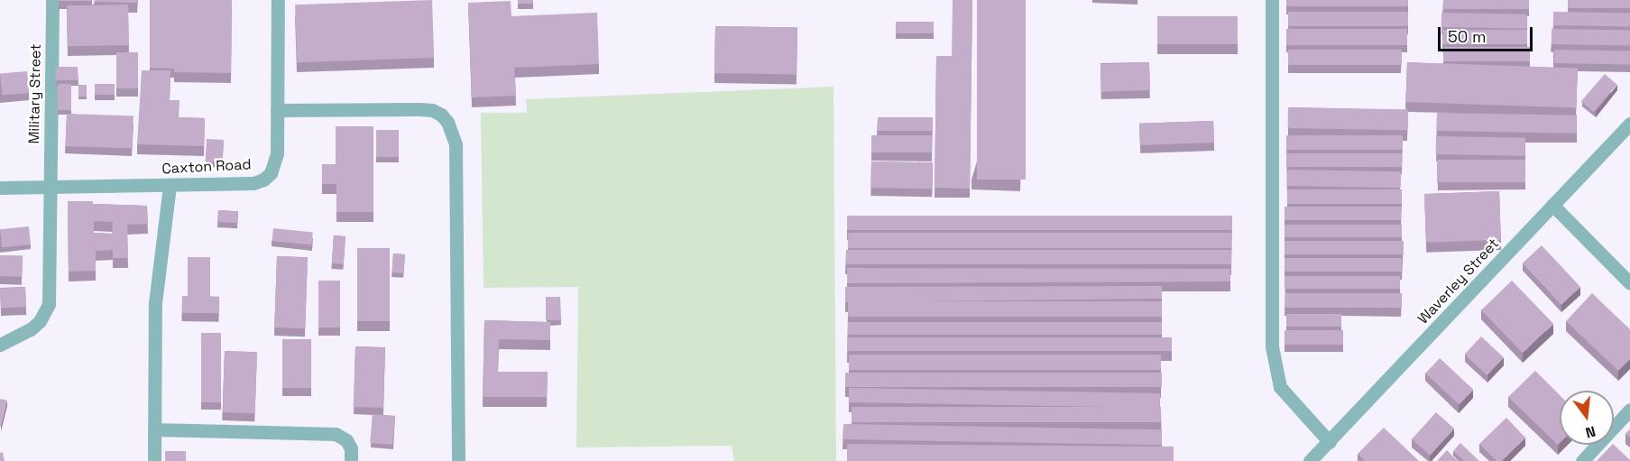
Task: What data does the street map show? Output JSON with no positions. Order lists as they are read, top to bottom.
{
  "streets": {
    "street": ["Military Street", "Caxton Road", "Waverley Street"]
  },
  "crossings": [
    ["Military Street", "Caxton Road"]
  ],
  "scale_bar": "50 m",
  "north": "bottom"
}
